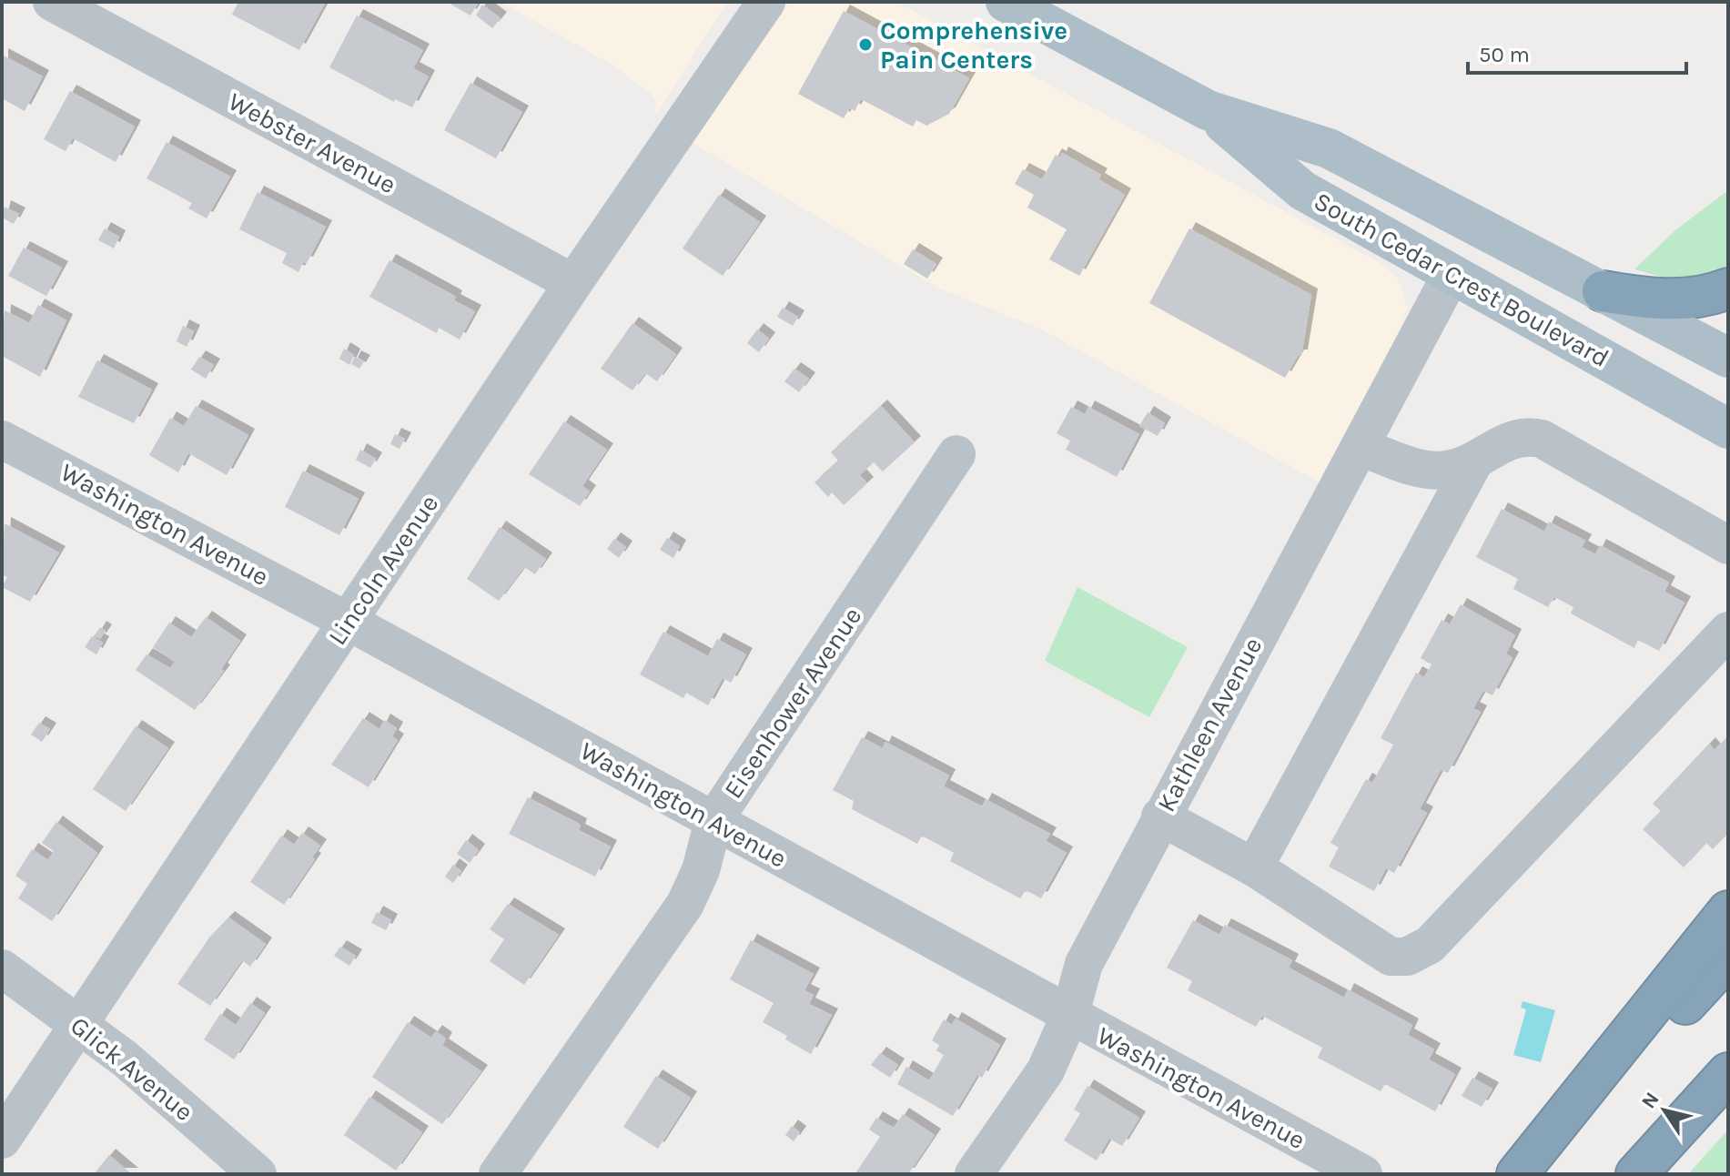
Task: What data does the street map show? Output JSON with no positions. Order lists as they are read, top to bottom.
{
  "streets": {
    "main road": ["South Cedar Crest Boulevard"],
    "street": [
      "Webster Avenue",
      "Washington Avenue",
      "Lincoln Avenue",
      "Eisenhower Avenue",
      "Kathleen Avenue",
      "Glick Avenue"
    ]
  },
  "crossings": [
    ["Webster Avenue", "Lincoln Avenue"],
    ["South Cedar Crest Boulevard", "Kathleen Avenue"],
    ["Washington Avenue", "Lincoln Avenue"],
    ["Washington Avenue", "Eisenhower Avenue"],
    ["Washington Avenue", "Kathleen Avenue"],
    ["Lincoln Avenue", "Glick Avenue"]
  ],
  "places": ["Comprehensive Pain Centers"],
  "scale_bar": "50 m",
  "north": "top left"
}
